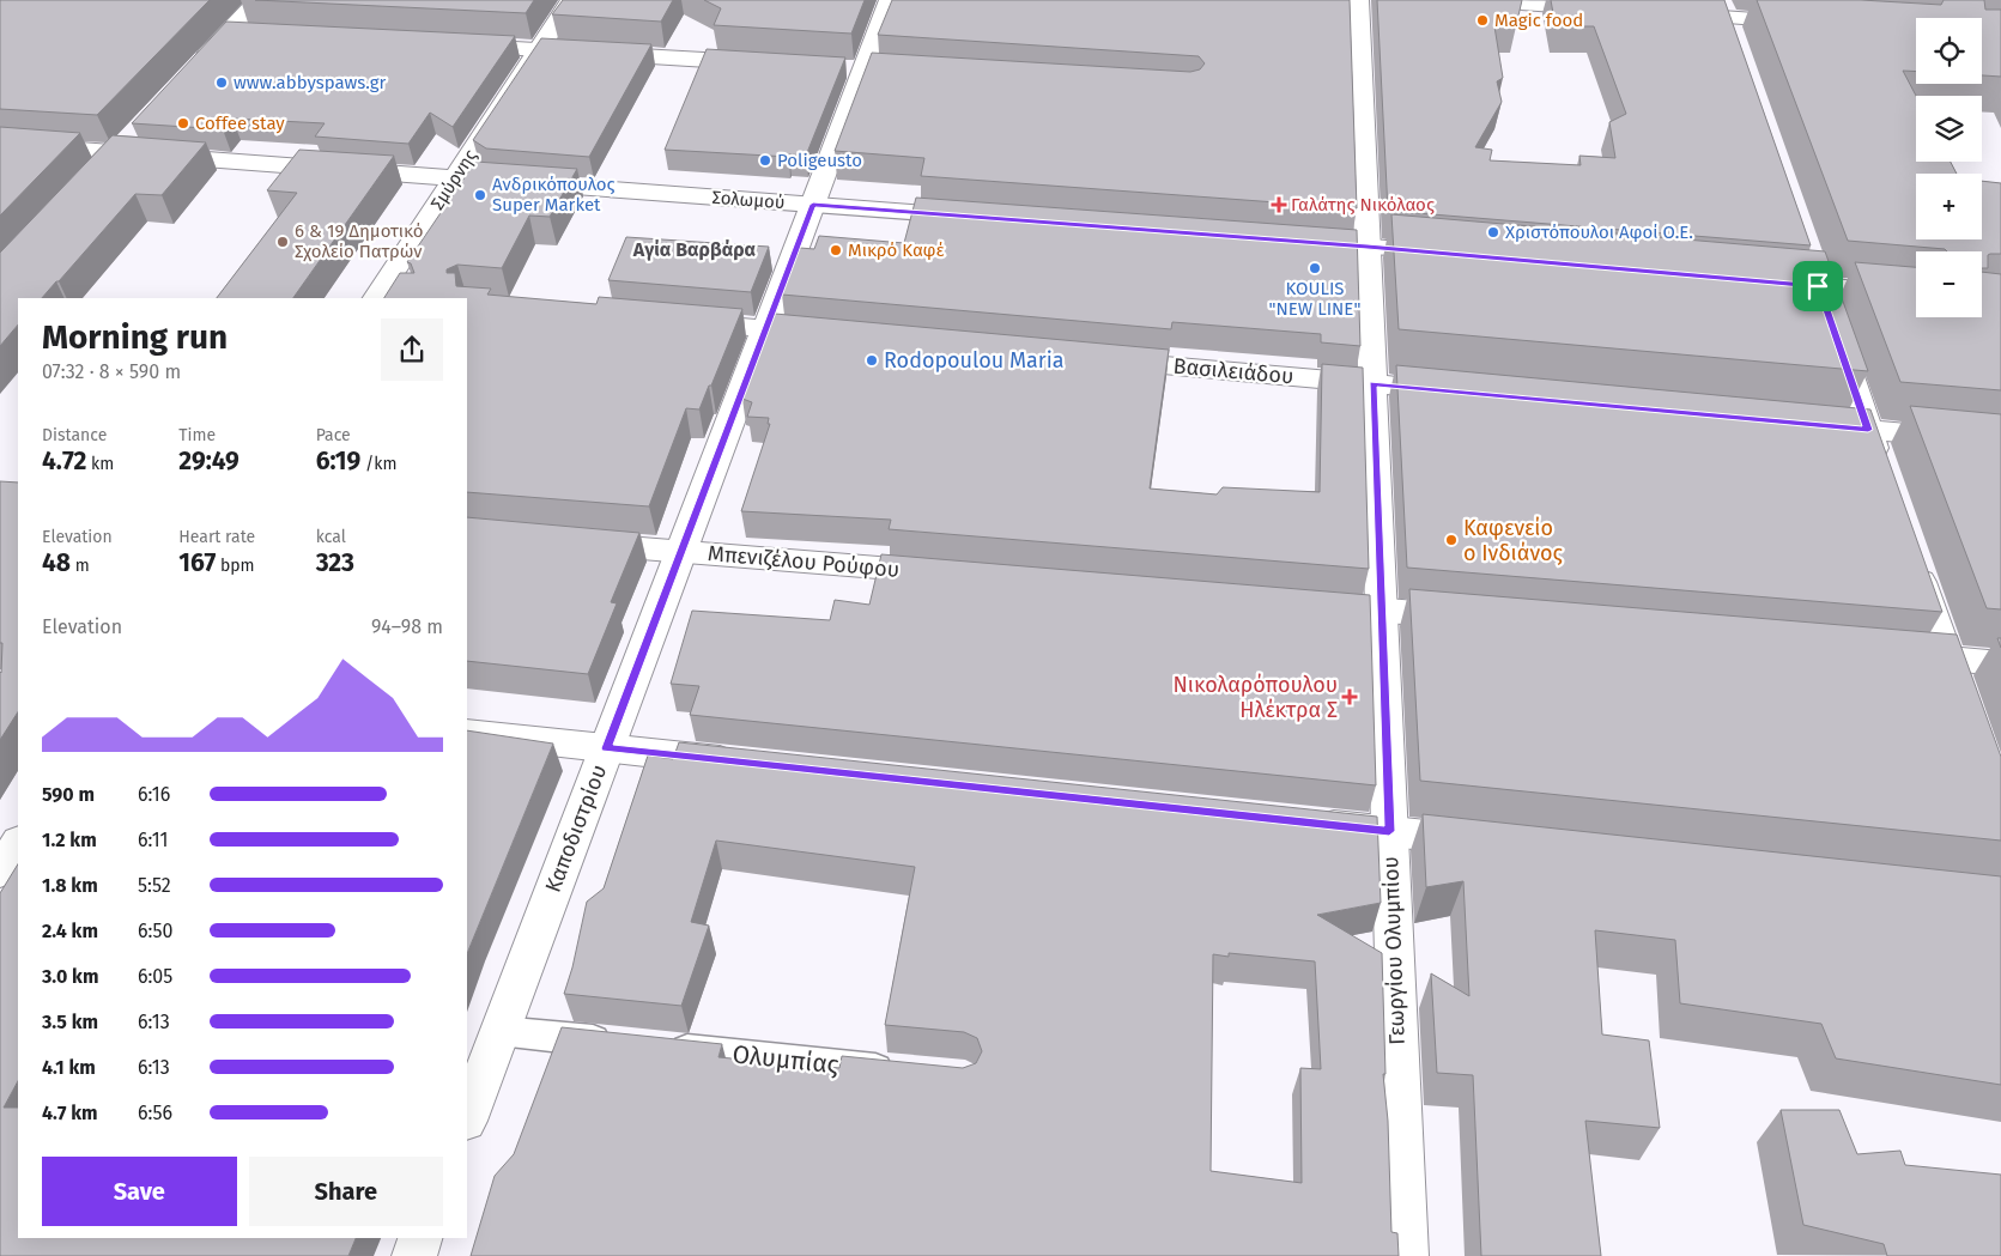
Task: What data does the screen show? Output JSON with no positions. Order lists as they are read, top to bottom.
{
  "streets": {
    "street": [
      "Σμύρνης",
      "Σολωμού",
      "Βασιλειάδου",
      "Μπενιζέλου Ρούφου",
      "Καποδιστρίου",
      "Γεωργίου Ολυμπίου"
    ],
    "lane": ["Ολυμπίας"]
  },
  "crossings": [
    ["Σμύρνης", "Σολωμού"],
    ["Σολωμού", "Καποδιστρίου"],
    ["Βασιλειάδου", "Γεωργίου Ολυμπίου"],
    ["Μπενιζέλου Ρούφου", "Καποδιστρίου"]
  ],
  "districts": ["Αγία Βαρβάρα"],
  "places": {
    "other": [
      "Magic food",
      "www.abbyspaws.gr",
      "Coffee stay",
      "Poligeusto",
      "Ανδρικόπουλος Super Market",
      "Χριστόπουλοι Αφοί Ο.Ε.",
      "6 & 19 Δημοτικό Σχολείο Πατρών",
      "Μικρό Καφέ",
      "KOULIS \"NEW LINE\"",
      "Rodopoulou Maria",
      "Καφενείο ο Ινδιάνος"
    ],
    "health": ["Γαλάτης Νικόλαος", "Νικολαρόπουλου Ηλέκτρα Σ"]
  },
  "page": {
    "map_buttons": ["+", "−"],
    "heading": ["Morning run", "07:32 · 8 × 590 m"],
    "stats": [
      ["Distance", "4.72 km"],
      ["Time", "29:49"],
      ["Pace", "6:19 /km"],
      ["Elevation", "48 m"],
      ["Heart rate", "167 bpm"],
      ["kcal", "323"]
    ],
    "chart": ["Elevation", "94–98 m"],
    "list": [
      {
        "name": "590 m",
        "note": "6:16"
      },
      {
        "name": "1.2 km",
        "note": "6:11"
      },
      {
        "name": "1.8 km",
        "note": "5:52"
      },
      {
        "name": "2.4 km",
        "note": "6:50"
      },
      {
        "name": "3.0 km",
        "note": "6:05"
      },
      {
        "name": "3.5 km",
        "note": "6:13"
      },
      {
        "name": "4.1 km",
        "note": "6:13"
      },
      {
        "name": "4.7 km",
        "note": "6:56"
      }
    ],
    "buttons": ["Save", "Share"]
  }
}
